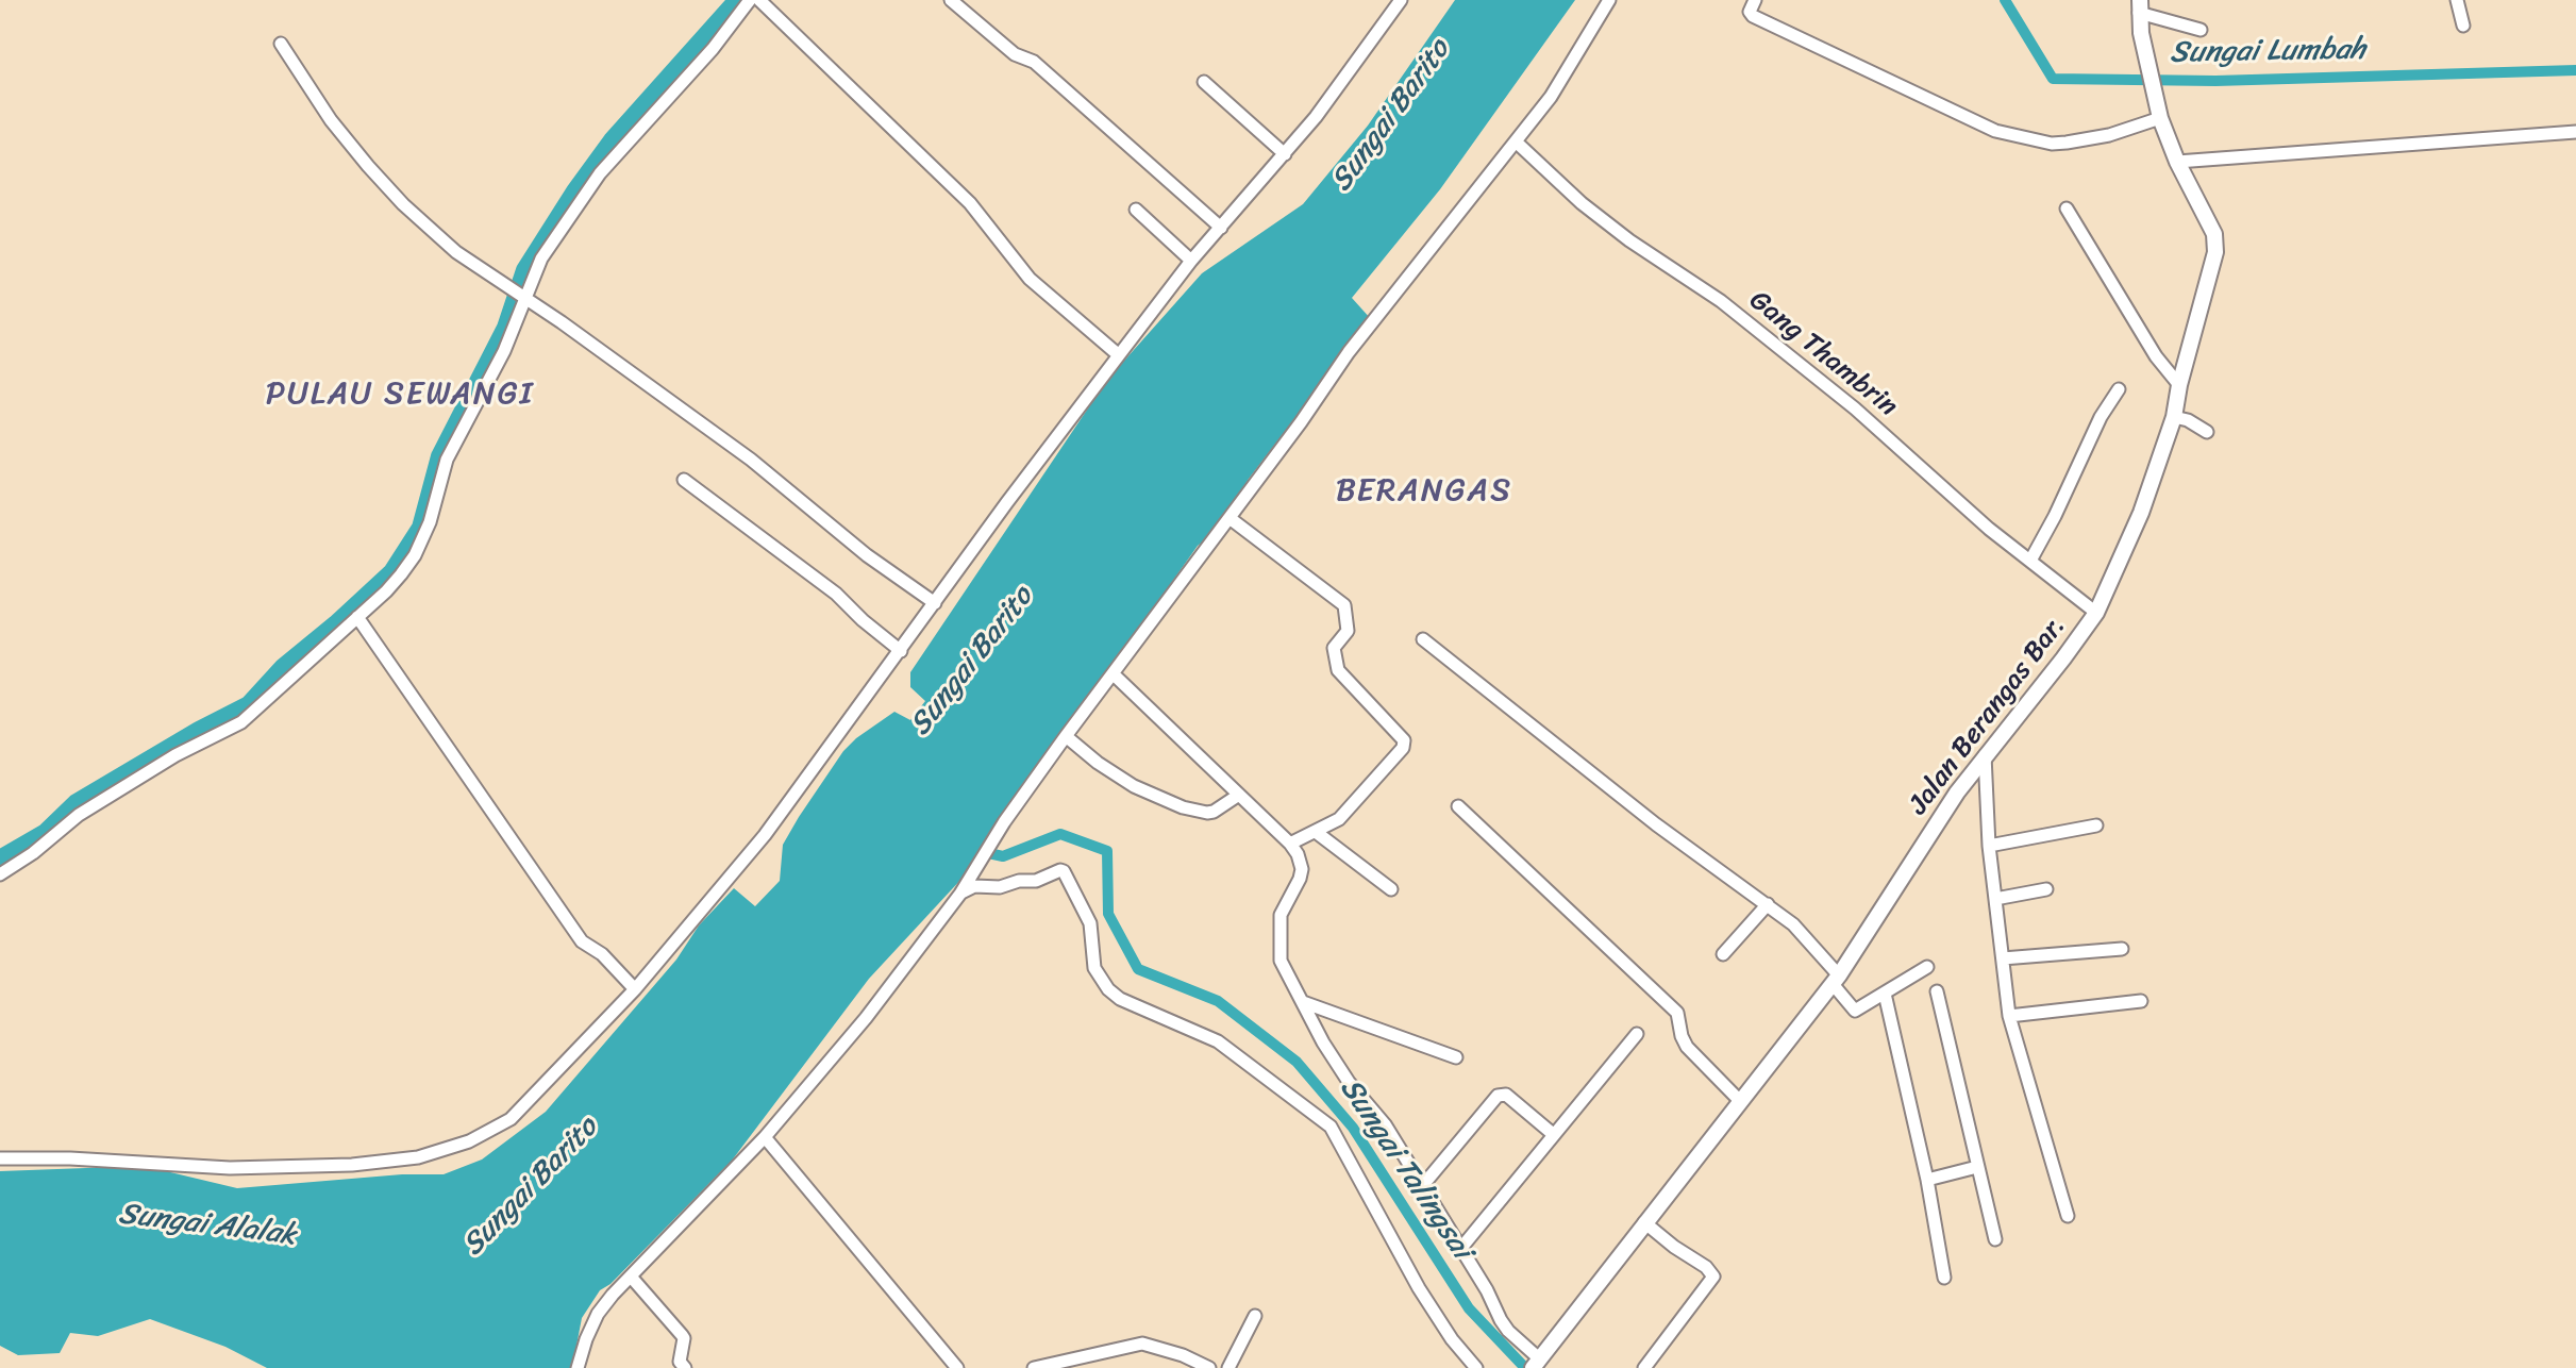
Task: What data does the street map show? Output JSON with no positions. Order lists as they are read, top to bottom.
{
  "streets": {
    "main road": ["Jalan Berangas Bar."],
    "street": ["Gang Thambrin"]
  },
  "crossings": [
    ["Gang Thambrin", "Jalan Berangas Bar."]
  ],
  "districts": ["PULAU SEWANGI", "BERANGAS"],
  "water": [
    "Sungai Lumbah",
    "Sungai Barito",
    "Sungai Talingsai",
    "Sungai Alalak"
  ]
}
